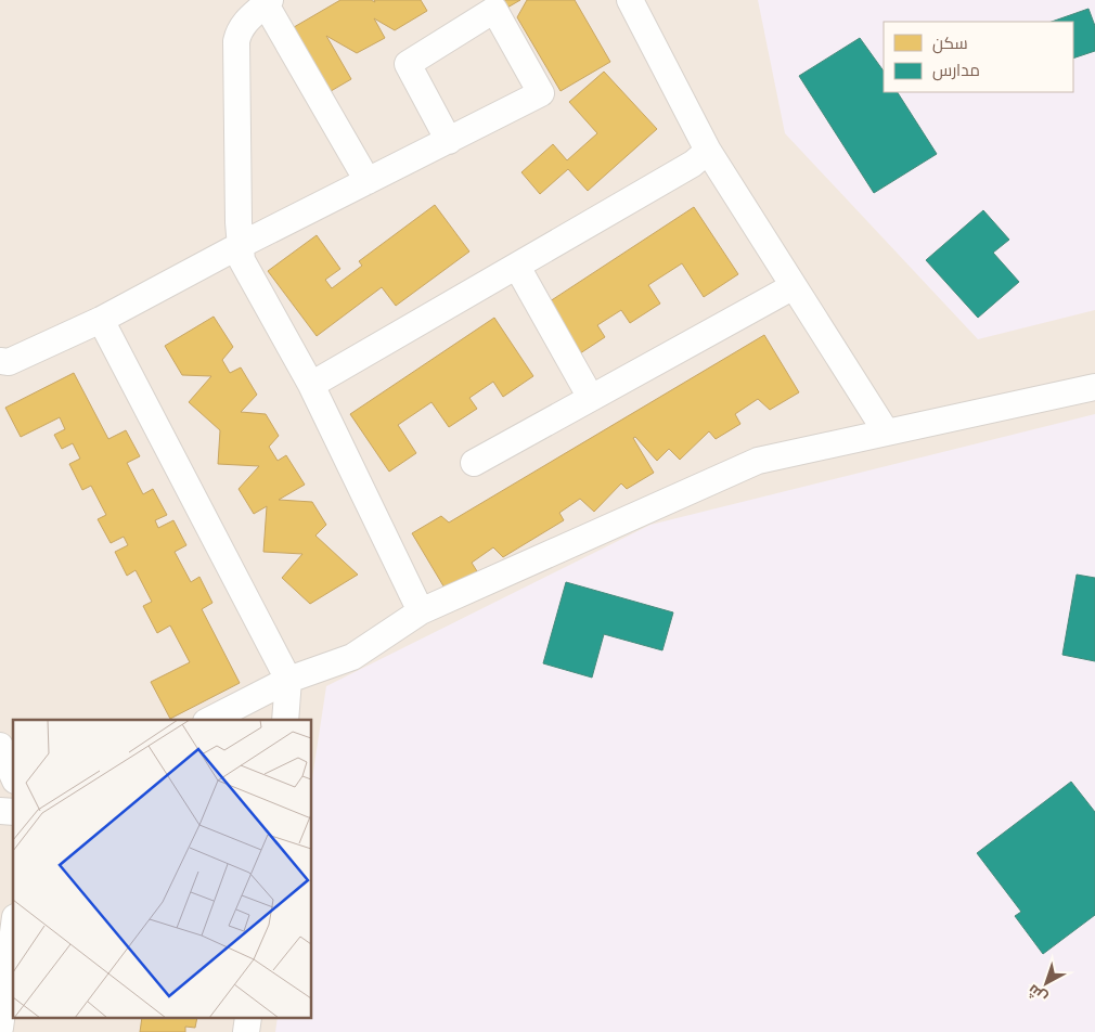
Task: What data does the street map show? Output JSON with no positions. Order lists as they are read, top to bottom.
{
  "legend": ["سكن", "مدارس"],
  "north": "bottom left"
}
